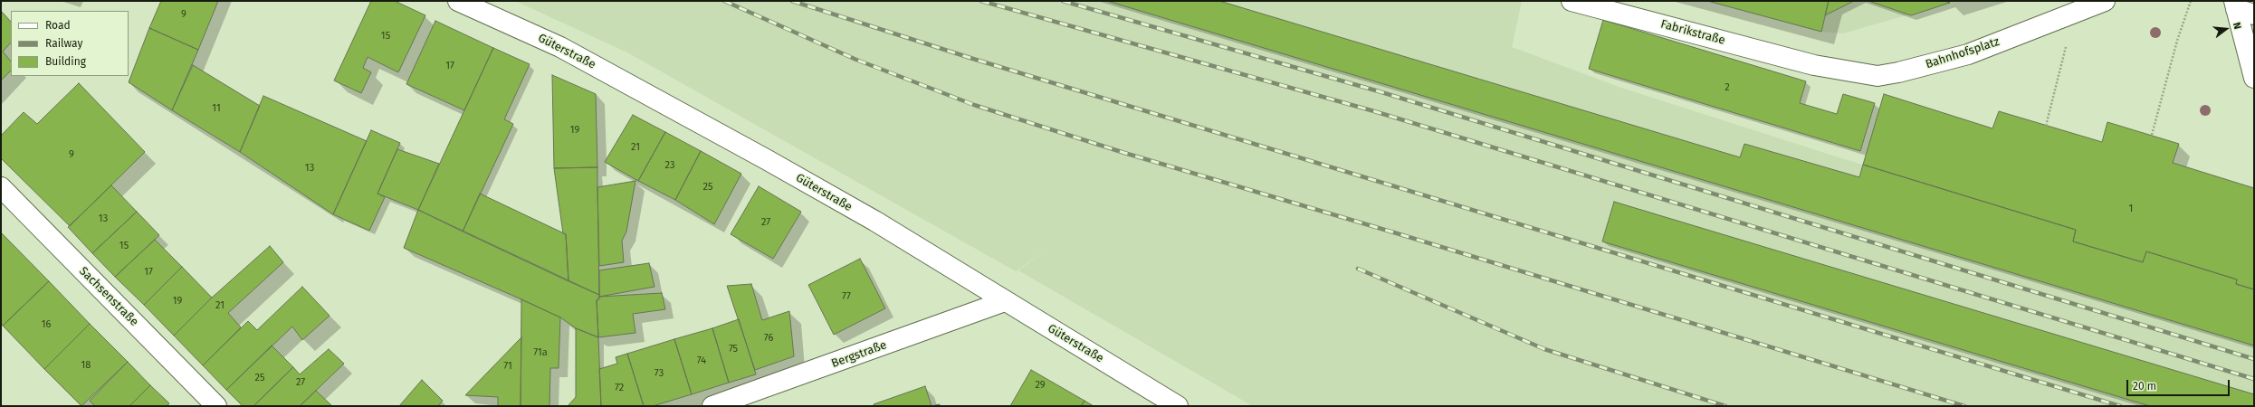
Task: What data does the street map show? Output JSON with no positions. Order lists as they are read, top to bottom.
{
  "streets": {
    "street": [
      "Fabrikstraße",
      "Güterstraße",
      "Bahnhofsplatz",
      "Sachsenstraße",
      "Bergstraße"
    ]
  },
  "crossings": [
    ["Fabrikstraße", "Bahnhofsplatz"],
    ["Güterstraße", "Bergstraße"]
  ],
  "house_numbers": [
    "9",
    "15",
    "17",
    "2",
    "11",
    "19",
    "21",
    "9",
    "23",
    "13",
    "25",
    "1",
    "13",
    "27",
    "15",
    "17",
    "77",
    "19",
    "21",
    "16",
    "76",
    "75",
    "71a",
    "74",
    "18",
    "71",
    "73",
    "25",
    "27",
    "29",
    "72"
  ],
  "legend": ["Road", "Railway", "Building"],
  "scale_bar": "20 m",
  "north": "right"
}
